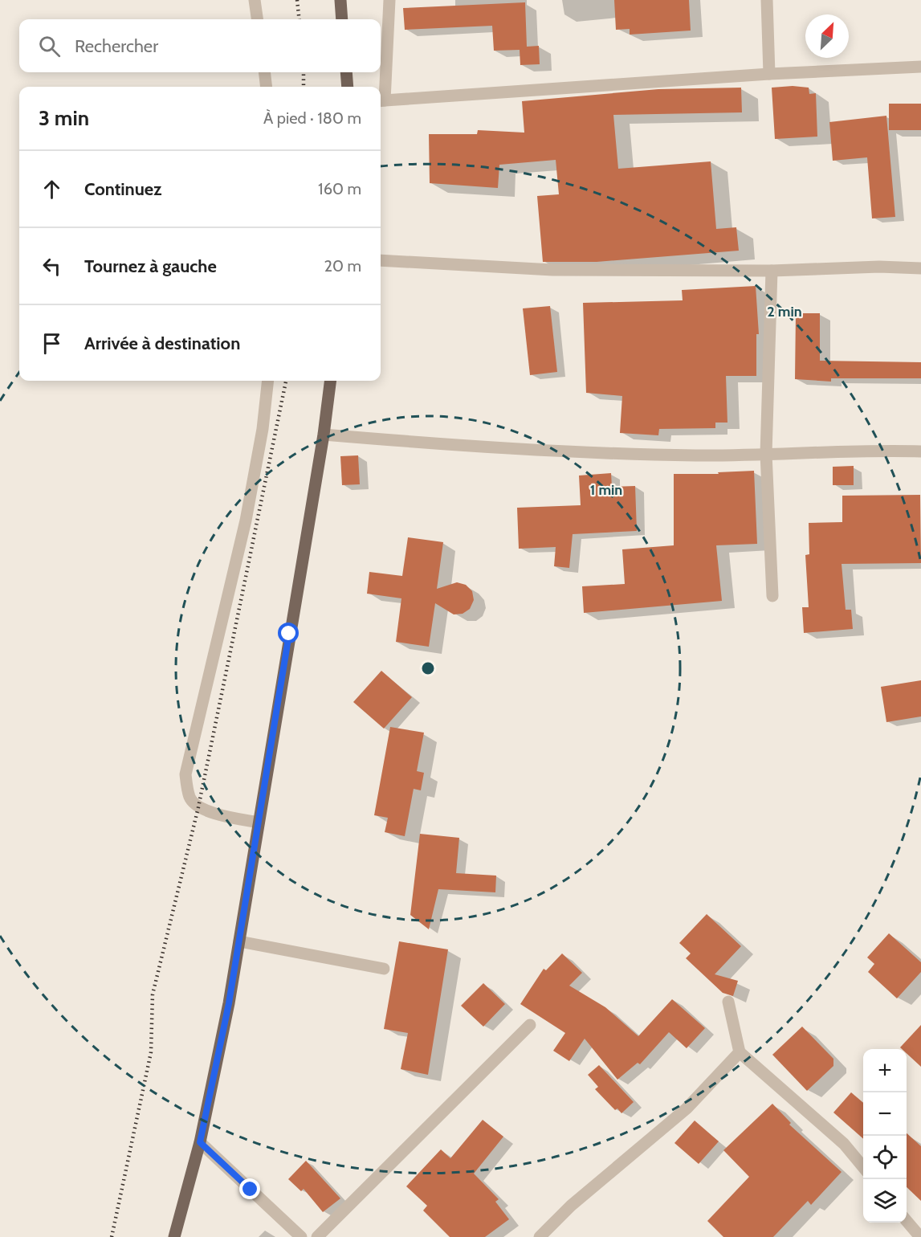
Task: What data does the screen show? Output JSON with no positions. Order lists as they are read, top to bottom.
{
  "north": "top right",
  "page": {
    "search": "Rechercher",
    "heading": ["3 min", "À pied · 180 m"],
    "list": [
      ["Continuez", "160 m"],
      ["Tournez à gauche", "20 m"],
      "Arrivée à destination"
    ],
    "map_buttons": ["+", "−"]
  },
  "rings": ["2 min", "1 min"]
}
